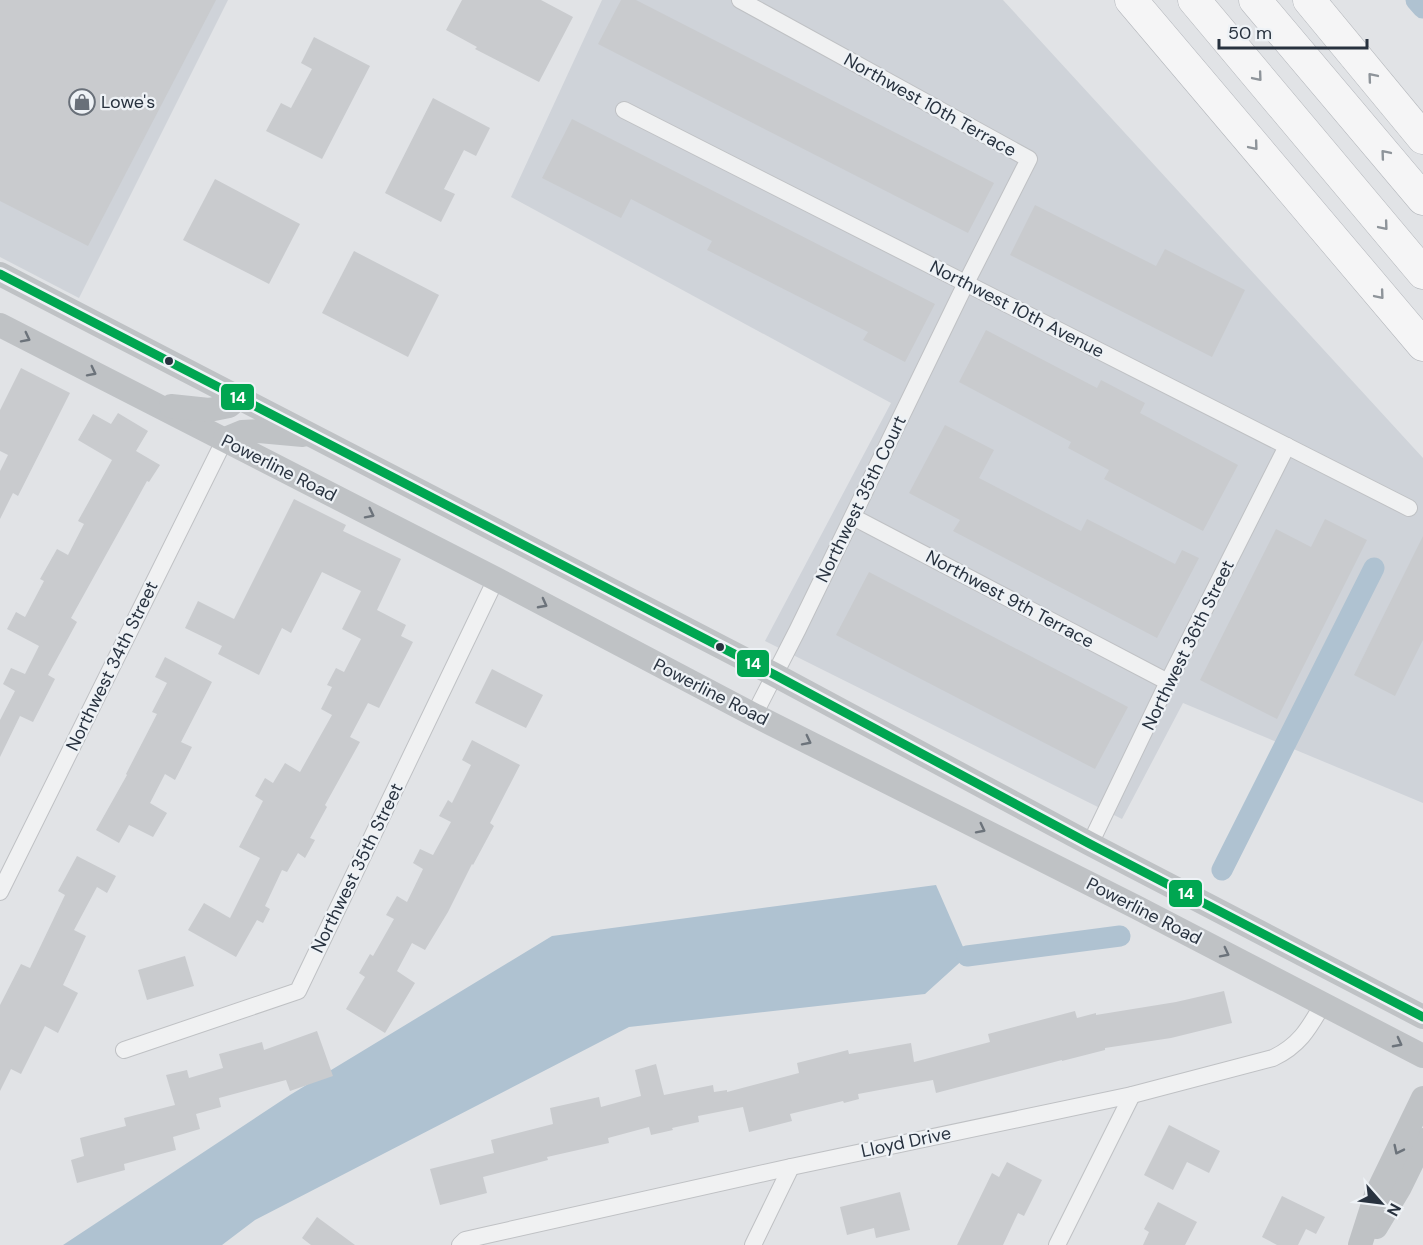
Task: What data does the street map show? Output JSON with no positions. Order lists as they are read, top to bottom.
{
  "streets": {
    "main road": ["Powerline Road"],
    "street": [
      "Northwest 10th Terrace",
      "Northwest 10th Avenue",
      "Northwest 35th Court",
      "Northwest 9th Terrace",
      "Northwest 36th Street",
      "Northwest 34th Street",
      "Northwest 35th Street",
      "Lloyd Drive"
    ]
  },
  "crossings": [
    ["Northwest 10th Terrace", "Northwest 10th Avenue"],
    ["Northwest 10th Terrace", "Northwest 35th Court"],
    ["Northwest 10th Avenue", "Northwest 35th Court"],
    ["Northwest 10th Avenue", "Northwest 36th Street"],
    ["Powerline Road", "Northwest 35th Court"],
    ["Powerline Road", "Northwest 36th Street"],
    ["Powerline Road", "Northwest 34th Street"],
    ["Powerline Road", "Northwest 35th Street"],
    ["Powerline Road", "Lloyd Drive"],
    ["Northwest 35th Court", "Northwest 9th Terrace"],
    ["Northwest 9th Terrace", "Northwest 36th Street"]
  ],
  "places": {
    "shop": ["Lowe's"]
  },
  "lines": ["transit line 14"],
  "scale_bar": "50 m",
  "north": "bottom right"
}
